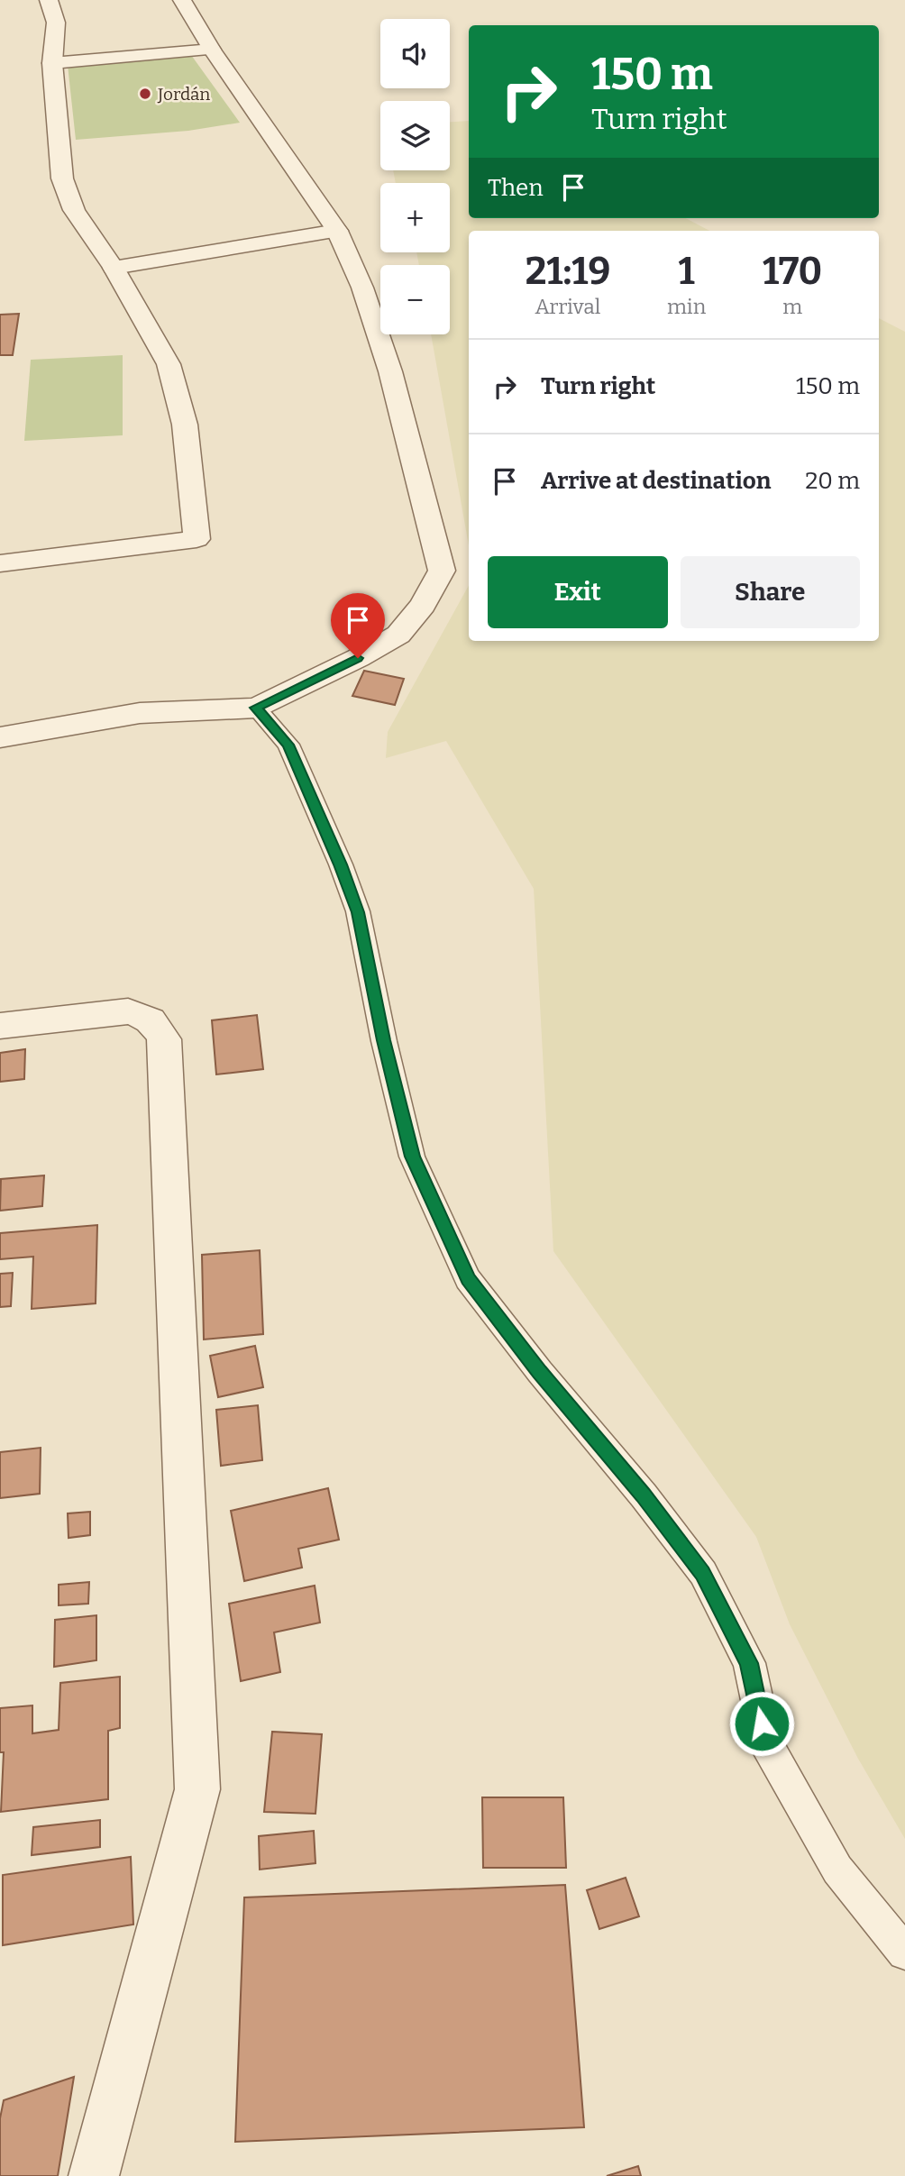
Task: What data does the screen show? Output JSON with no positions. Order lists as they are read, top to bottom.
{
  "places": ["Jordán"],
  "page": {
    "map_buttons": ["+", "−"],
    "turn": ["150 m", "Turn right"],
    "then": "Then",
    "eta": [
      "21:19",
      "Arrival",
      "1",
      "min",
      "170",
      "m"
    ],
    "list": [
      {
        "name": "Turn right",
        "value": "150 m"
      },
      {
        "name": "Arrive at destination",
        "value": "20 m"
      }
    ],
    "buttons": ["Exit", "Share"]
  }
}
